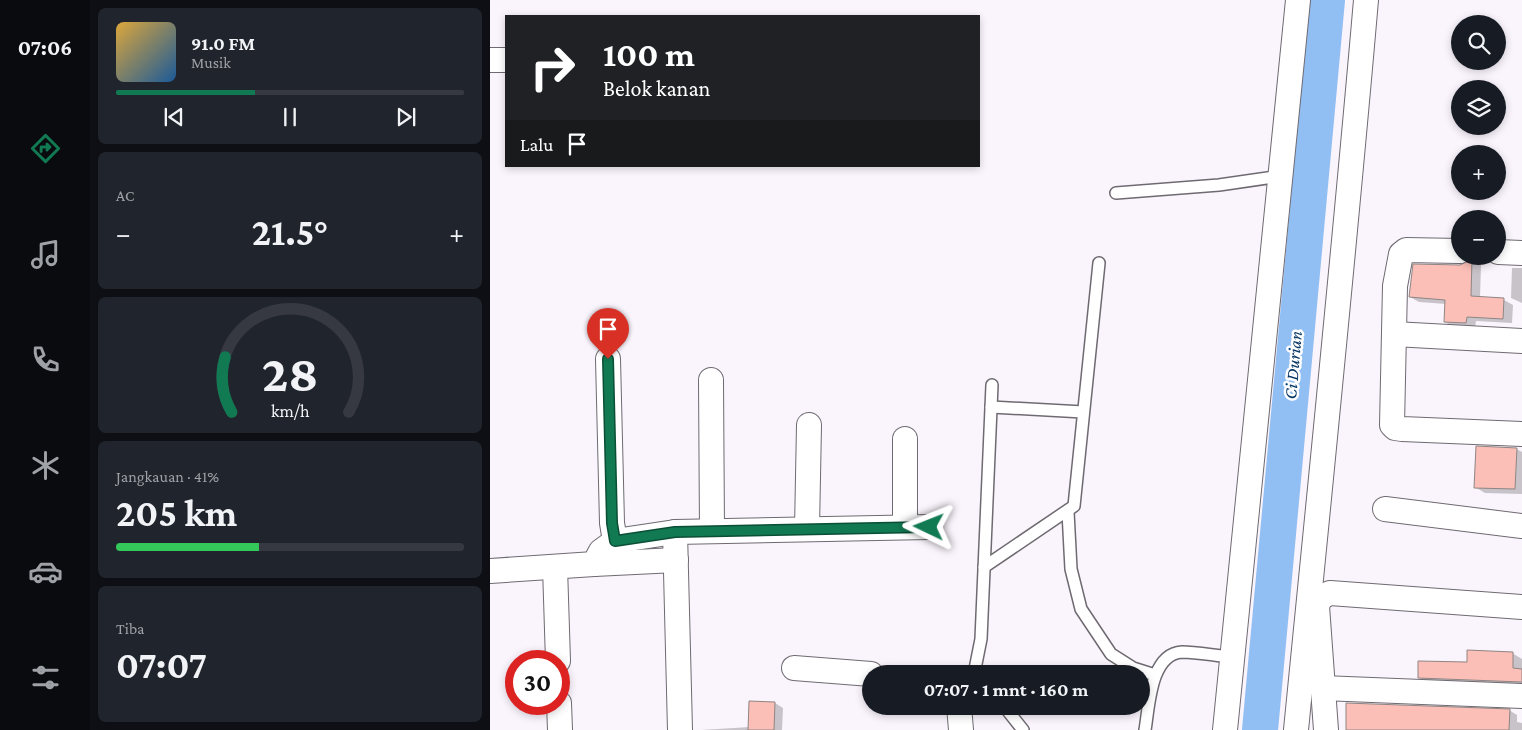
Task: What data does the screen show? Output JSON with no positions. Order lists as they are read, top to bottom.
{
  "water": ["Ci Durian"],
  "page": {
    "tabs": "07:06",
    "map_buttons": ["+", "−"],
    "turn": ["100 m", "Belok kanan"],
    "song": ["91.0 FM", "Musik"],
    "then": "Lalu",
    "tile": [
      "AC",
      ["Jangkauan · 41%", "205 km"],
      ["Tiba", "07:07"]
    ],
    "heat": ["−", "21.5°", "+"],
    "limit": "30",
    "trip": "07:07 · 1 mnt · 160 m",
    "gauge": ["28", "km/h"]
  }
}
